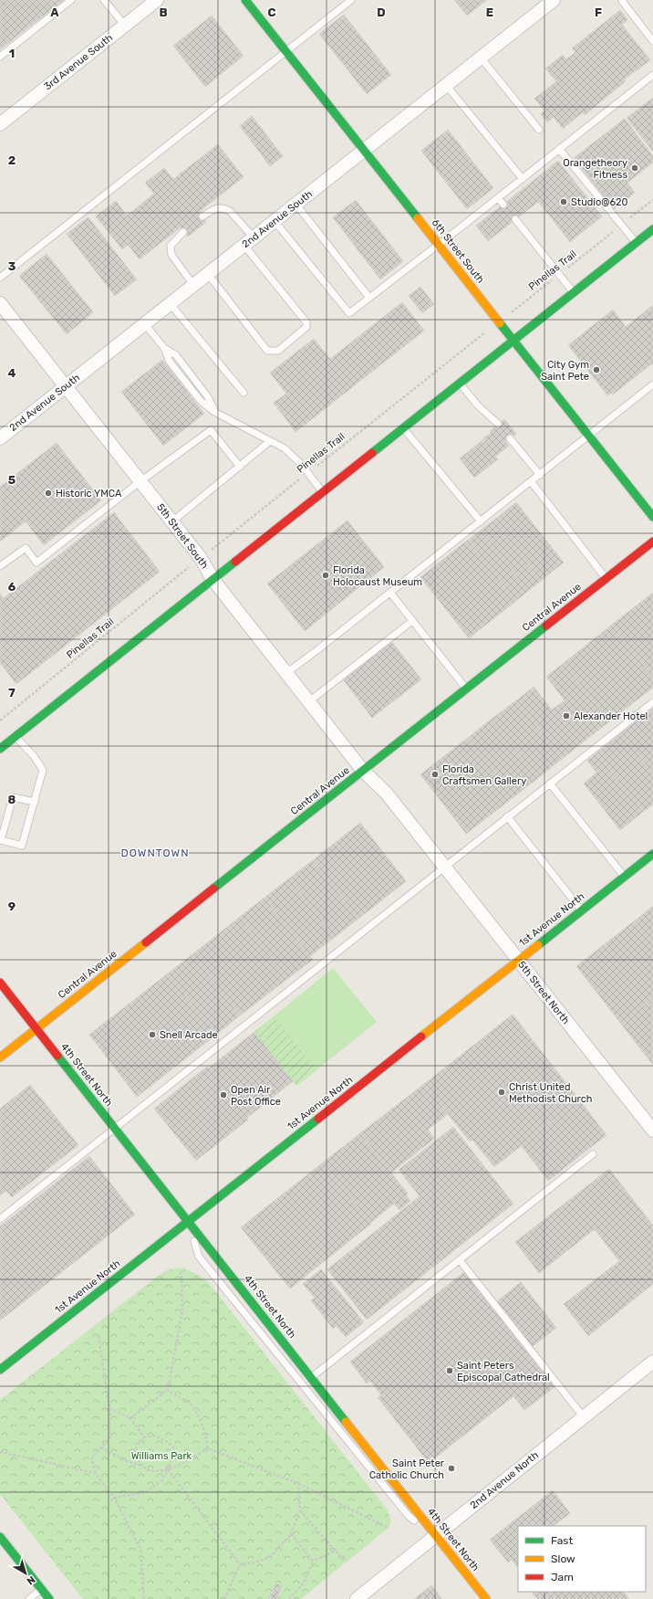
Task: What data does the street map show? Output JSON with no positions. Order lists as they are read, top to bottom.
{
  "streets": {
    "main road": [
      "6th Street South",
      "Central Avenue",
      "1st Avenue North",
      "4th Street North"
    ],
    "street": [
      "3rd Avenue South",
      "2nd Avenue South",
      "5th Street South",
      "5th Street North",
      "2nd Avenue North"
    ],
    "path": ["Pinellas Trail"]
  },
  "crossings": [
    ["2nd Avenue South", "6th Street South"],
    ["2nd Avenue South", "5th Street South"],
    ["6th Street South", "Pinellas Trail"],
    ["Pinellas Trail", "5th Street South"],
    ["5th Street South", "Central Avenue"],
    ["5th Street South", "5th Street North"],
    ["Central Avenue", "5th Street North"],
    ["Central Avenue", "4th Street North"],
    ["1st Avenue North", "5th Street North"],
    ["1st Avenue North", "4th Street North"],
    ["4th Street North", "2nd Avenue North"]
  ],
  "districts": ["DOWNTOWN"],
  "parks": ["Williams Park"],
  "places": [
    "Orangetheory Fitness",
    "Studio@620",
    "City Gym Saint Pete",
    "Historic YMCA",
    "Florida Holocaust Museum",
    "Alexander Hotel",
    "Florida Craftsmen Gallery",
    "Snell Arcade",
    "Christ United Methodist Church",
    "Open Air Post Office",
    "Saint Peters Episcopal Cathedral",
    "Saint Peter Catholic Church"
  ],
  "legend": ["Fast", "Slow", "Jam"],
  "north": "bottom right",
  "grid": {
    "columns": [
      "A",
      "B",
      "C",
      "D",
      "E",
      "F"
    ],
    "rows": [
      "1",
      "2",
      "3",
      "4",
      "5",
      "6",
      "7",
      "8",
      "9"
    ]
  }
}
